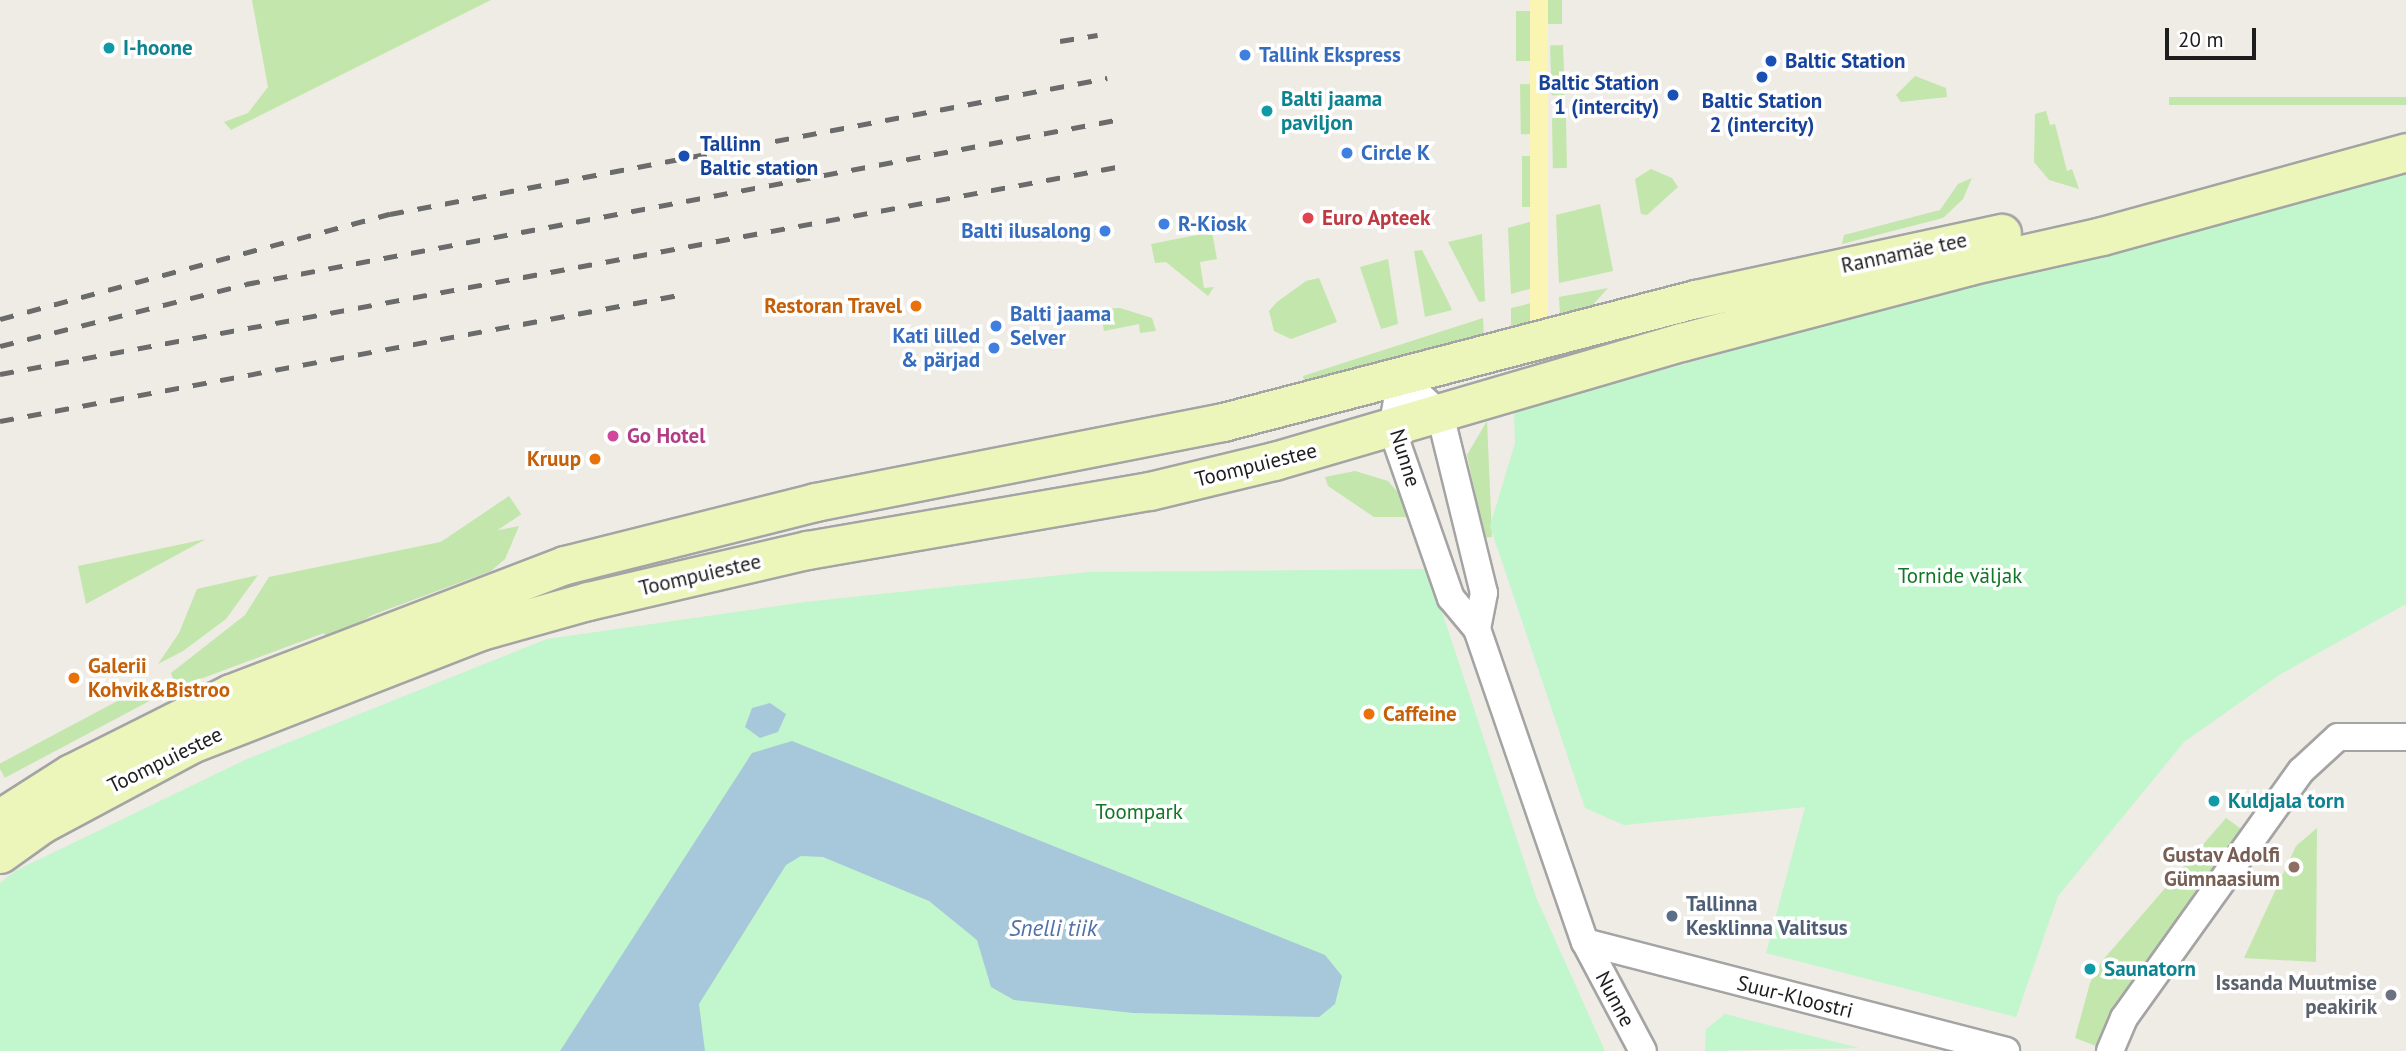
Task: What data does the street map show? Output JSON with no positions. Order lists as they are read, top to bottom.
{
  "streets": {
    "main road": ["Rannamäe tee", "Toompuiestee"],
    "street": ["Nunne", "Suur-Kloostri"]
  },
  "crossings": [
    ["Rannamäe tee", "Nunne"],
    ["Rannamäe tee", "Toompuiestee"],
    ["Nunne", "Toompuiestee"],
    ["Nunne", "Suur-Kloostri"]
  ],
  "water": ["Snelli tiik"],
  "parks": ["Tornide väljak", "Toompark"],
  "places": [
    "I-hoone",
    "Tallink Ekspress",
    "Baltic Station",
    "Baltic Station 2 (intercity)",
    "Baltic Station 1 (intercity)",
    "Balti jaama paviljon",
    "Circle K",
    "Tallinn Baltic station",
    "Euro Apteek",
    "R-Kiosk",
    "Balti ilusalong",
    "Restoran Travel",
    "Balti jaama Selver",
    "Kati lilled & pärjad",
    "Go Hotel",
    "Kruup",
    "Galerii Kohvik&Bistroo",
    "Caffeine",
    "Kuldjala torn",
    "Gustav Adolfi Gümnaasium",
    "Tallinna Kesklinna Valitsus",
    "Saunatorn",
    "Issanda Muutmise peakirik"
  ],
  "scale_bar": "20 m"
}
